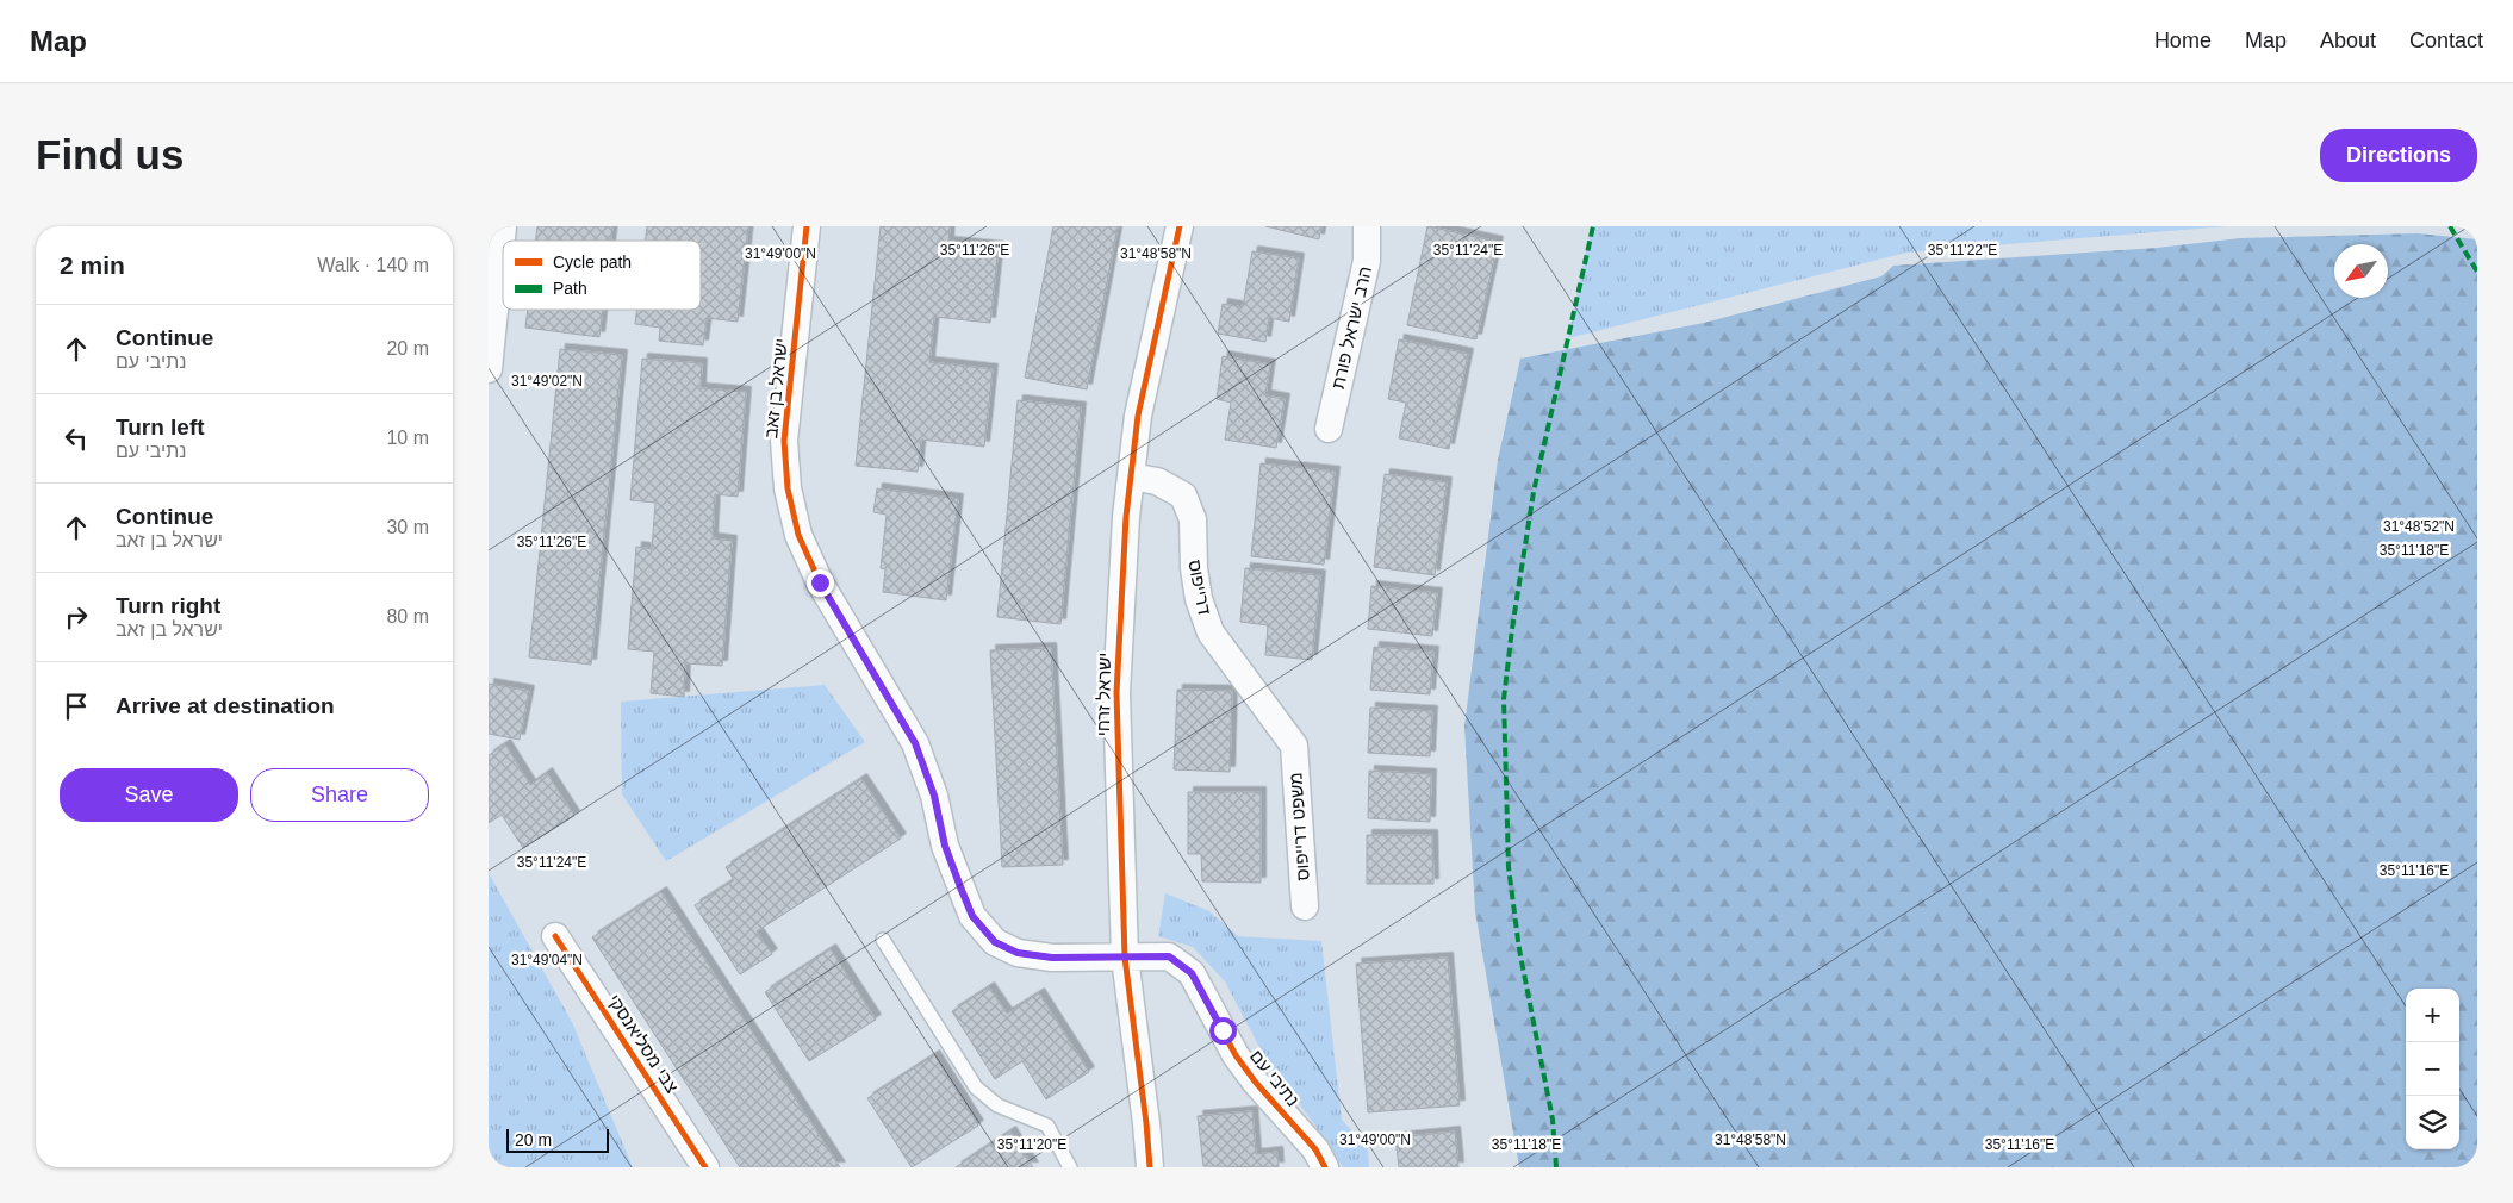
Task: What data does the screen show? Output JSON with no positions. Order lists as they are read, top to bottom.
{
  "streets": {
    "street": [
      "הרב ישראל פורת",
      "ישראל בן זאב",
      "דרייפוס",
      "ישראל זרחי",
      "משפט דרייפוס",
      "צבי מסליאנסקי",
      "נתיבי עם"
    ]
  },
  "crossings": [
    ["ישראל בן זאב", "ישראל זרחי"],
    ["ישראל בן זאב", "נתיבי עם"],
    ["דרייפוס", "ישראל זרחי"],
    ["דרייפוס", "משפט דרייפוס"],
    ["ישראל זרחי", "נתיבי עם"]
  ],
  "legend": ["Cycle path", "Path"],
  "scale_bar": "20 m",
  "north": "bottom left",
  "page": {
    "header": "Map",
    "nav": [
      "Home",
      "Map",
      "About",
      "Contact"
    ],
    "buttons": [
      "Directions",
      ["Save", "Share"]
    ],
    "title": "Find us",
    "heading": ["2 min", "Walk · 140 m"],
    "list": [
      ["Continue", "נתיבי עם", "20 m"],
      ["Turn left", "נתיבי עם", "10 m"],
      ["Continue", "ישראל בן זאב", "30 m"],
      ["Turn right", "ישראל בן זאב", "80 m"],
      "Arrive at destination"
    ],
    "map_buttons": ["+", "−"],
    "scale": "20 m"
  },
  "coordinates": [
    "35°11'26\"E",
    "35°11'24\"E",
    "35°11'22\"E",
    "31°49'00\"N",
    "31°48'58\"N",
    "31°49'02\"N",
    "31°48'52\"N",
    "35°11'18\"E",
    "35°11'16\"E",
    "31°49'04\"N",
    "35°11'20\"E"
  ]
}
